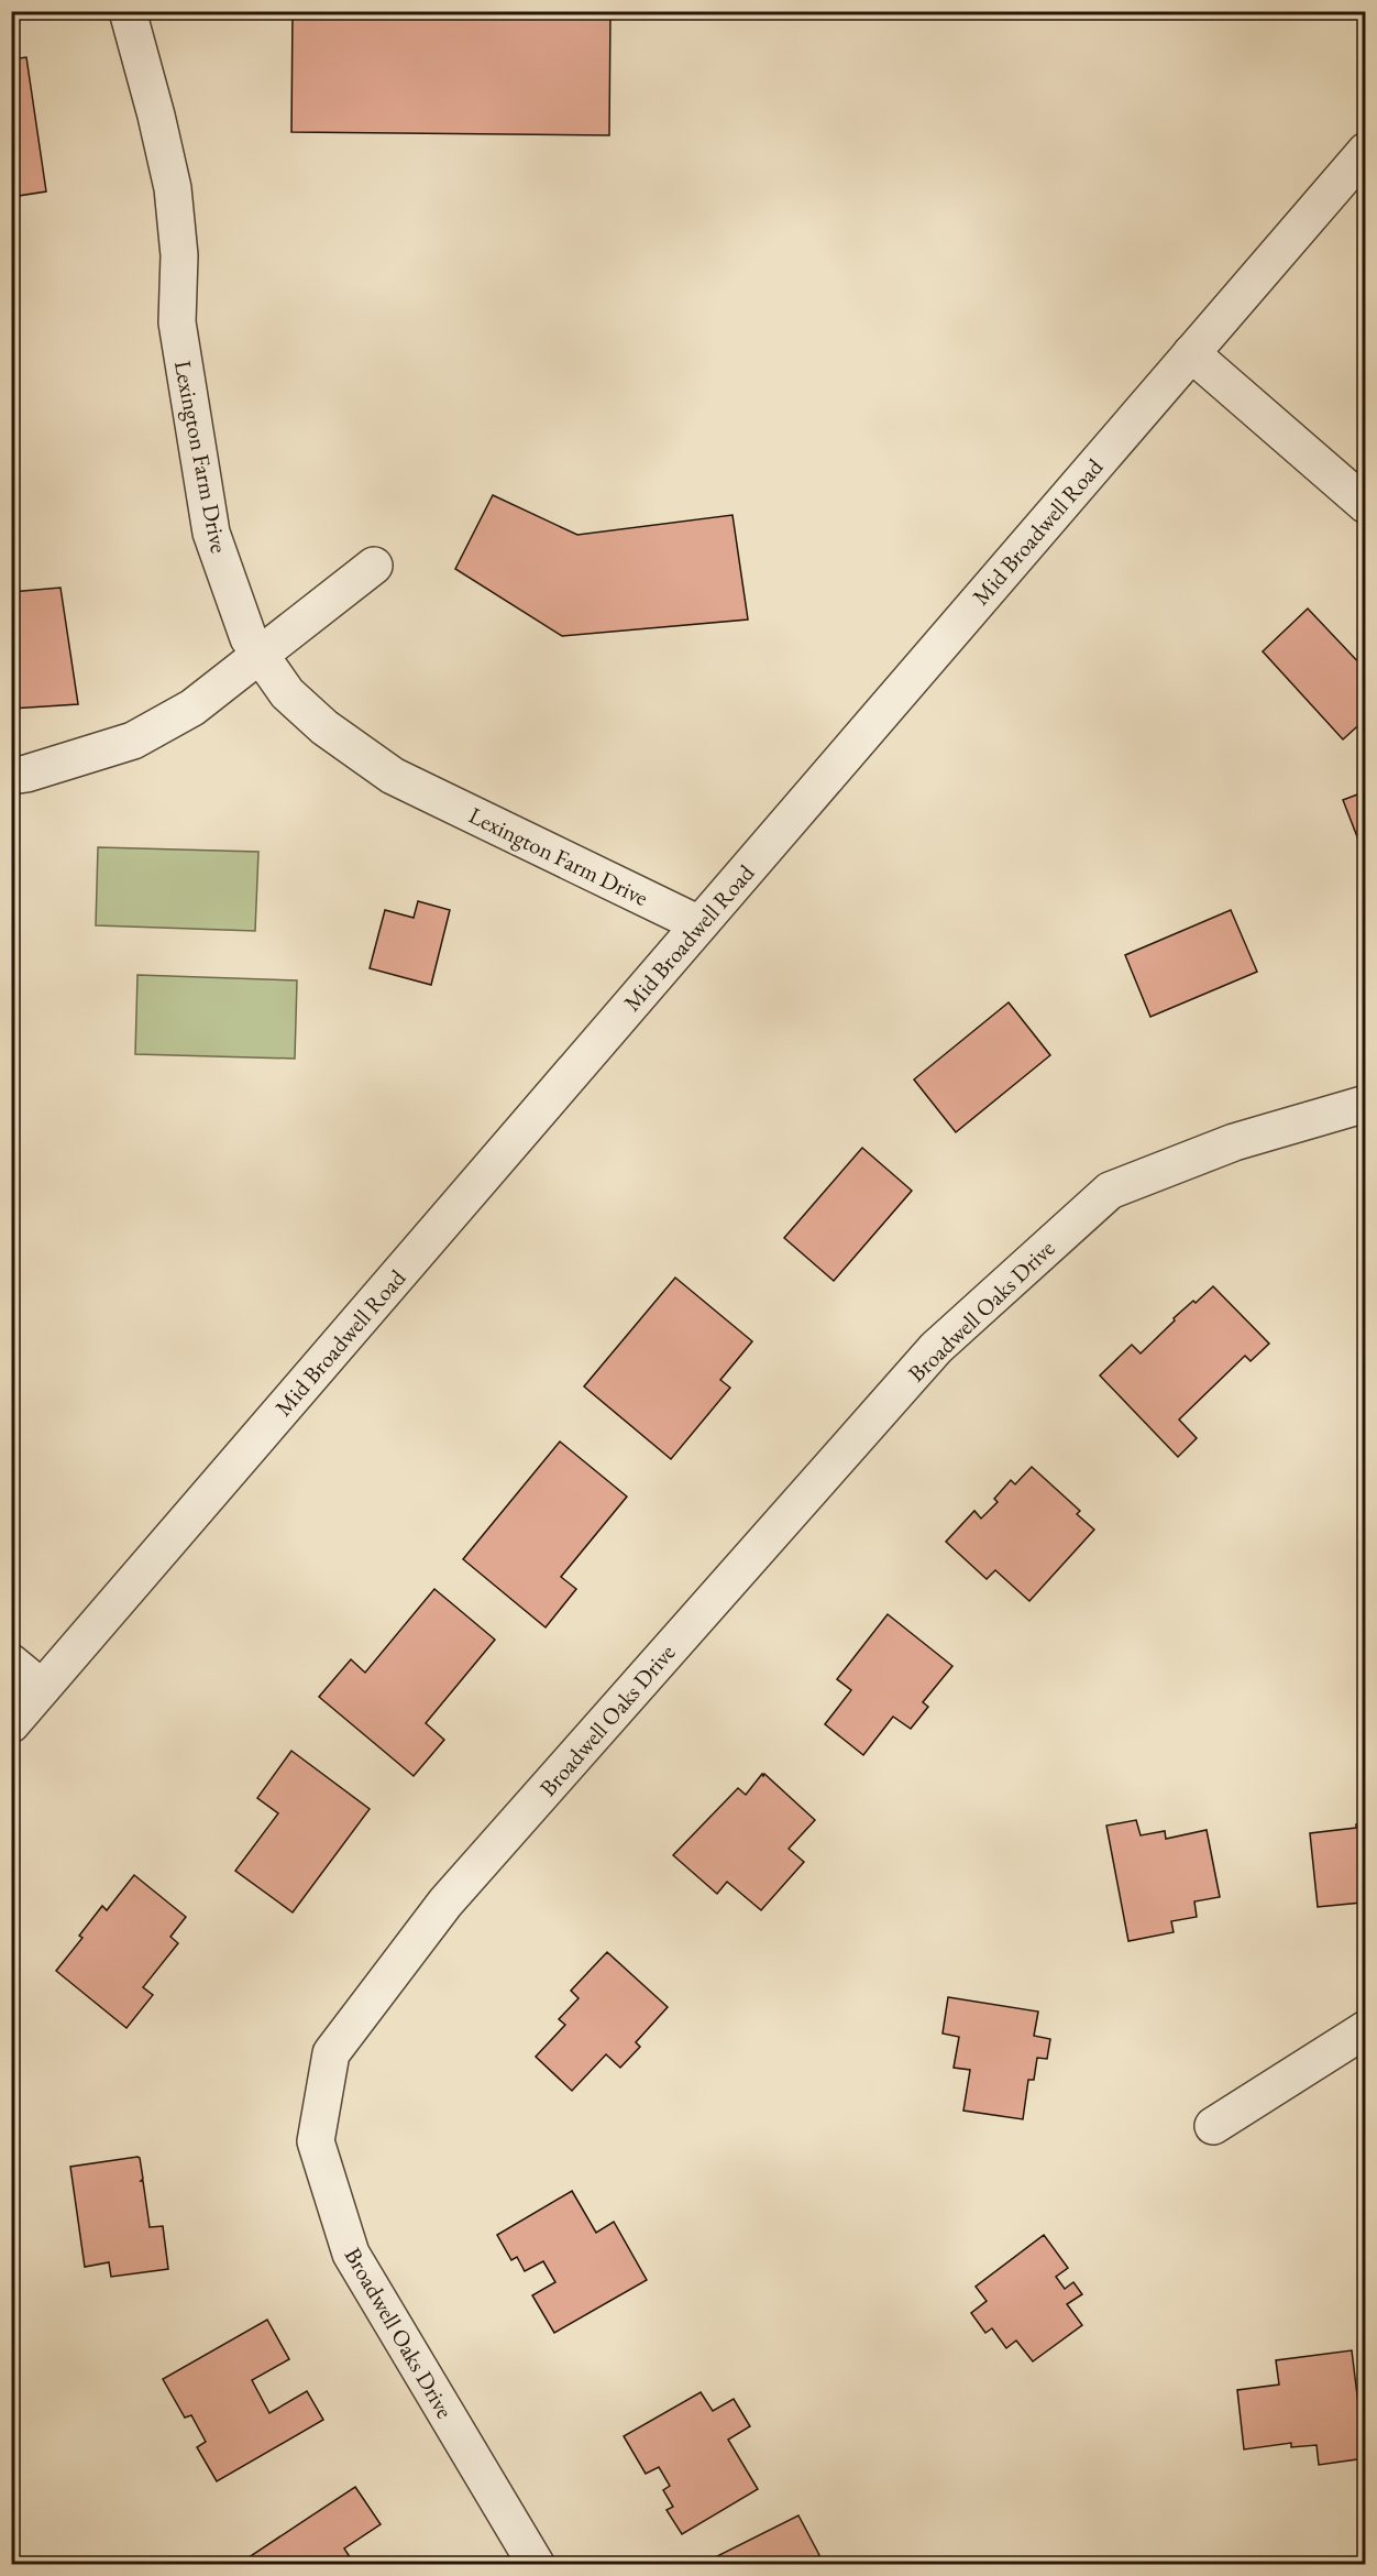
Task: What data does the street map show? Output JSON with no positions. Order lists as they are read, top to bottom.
{
  "streets": {
    "street": ["Lexington Farm Drive", "Mid Broadwell Road", "Broadwell Oaks Drive"]
  },
  "crossings": [
    ["Lexington Farm Drive", "Mid Broadwell Road"]
  ]
}
